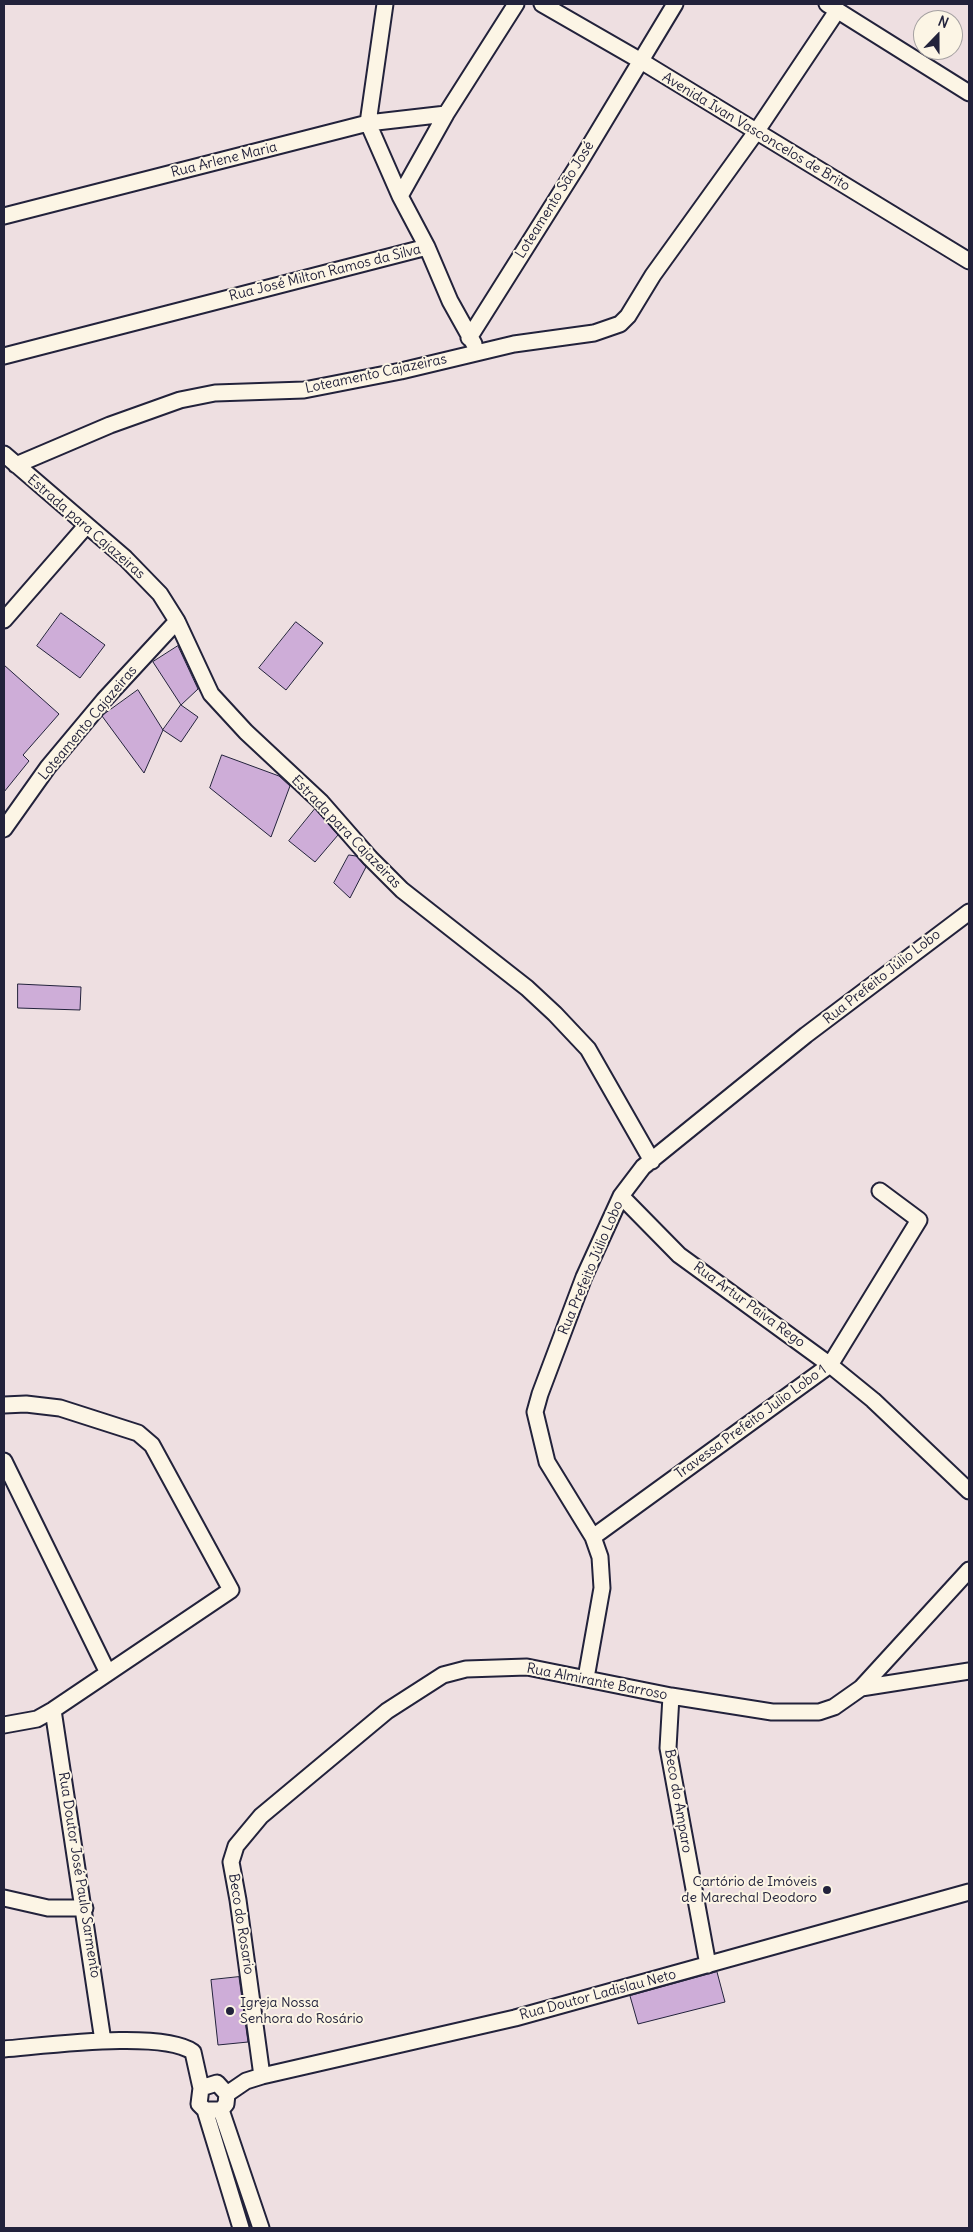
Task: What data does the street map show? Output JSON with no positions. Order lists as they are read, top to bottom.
{
  "streets": {
    "street": [
      "Avenida Ivan Vasconcelos de Brito",
      "Rua Arlene Maria",
      "Loteamento São José",
      "Rua José Milton Ramos da Silva",
      "Loteamento Cajazeiras",
      "Estrada para Cajazeiras",
      "Rua Prefeito Júlio Lobo",
      "Rua Artur Paiva Rego",
      "Travessa Prefeito Julio Lobo 1",
      "Rua Almirante Barroso",
      "Beco do Amparo",
      "Rua Doutor José Paulo Sarmento",
      "Beco do Rosario",
      "Rua Doutor Ladislau Neto"
    ]
  },
  "crossings": [
    ["Avenida Ivan Vasconcelos de Brito", "Loteamento São José"],
    ["Avenida Ivan Vasconcelos de Brito", "Loteamento Cajazeiras"],
    ["Rua Arlene Maria", "Rua José Milton Ramos da Silva"],
    ["Loteamento Cajazeiras", "Estrada para Cajazeiras"],
    ["Estrada para Cajazeiras", "Rua Prefeito Júlio Lobo"],
    ["Rua Prefeito Júlio Lobo", "Rua Artur Paiva Rego"],
    ["Rua Prefeito Júlio Lobo", "Travessa Prefeito Julio Lobo 1"],
    ["Rua Prefeito Júlio Lobo", "Rua Almirante Barroso"],
    ["Rua Artur Paiva Rego", "Travessa Prefeito Julio Lobo 1"],
    ["Rua Almirante Barroso", "Beco do Amparo"],
    ["Rua Almirante Barroso", "Beco do Rosario"],
    ["Beco do Amparo", "Rua Doutor Ladislau Neto"],
    ["Beco do Rosario", "Rua Doutor Ladislau Neto"]
  ],
  "places": ["Cartório de Imóveis de Marechal Deodoro", "Igreja Nossa Senhora do Rosário"],
  "north": "top"
}
